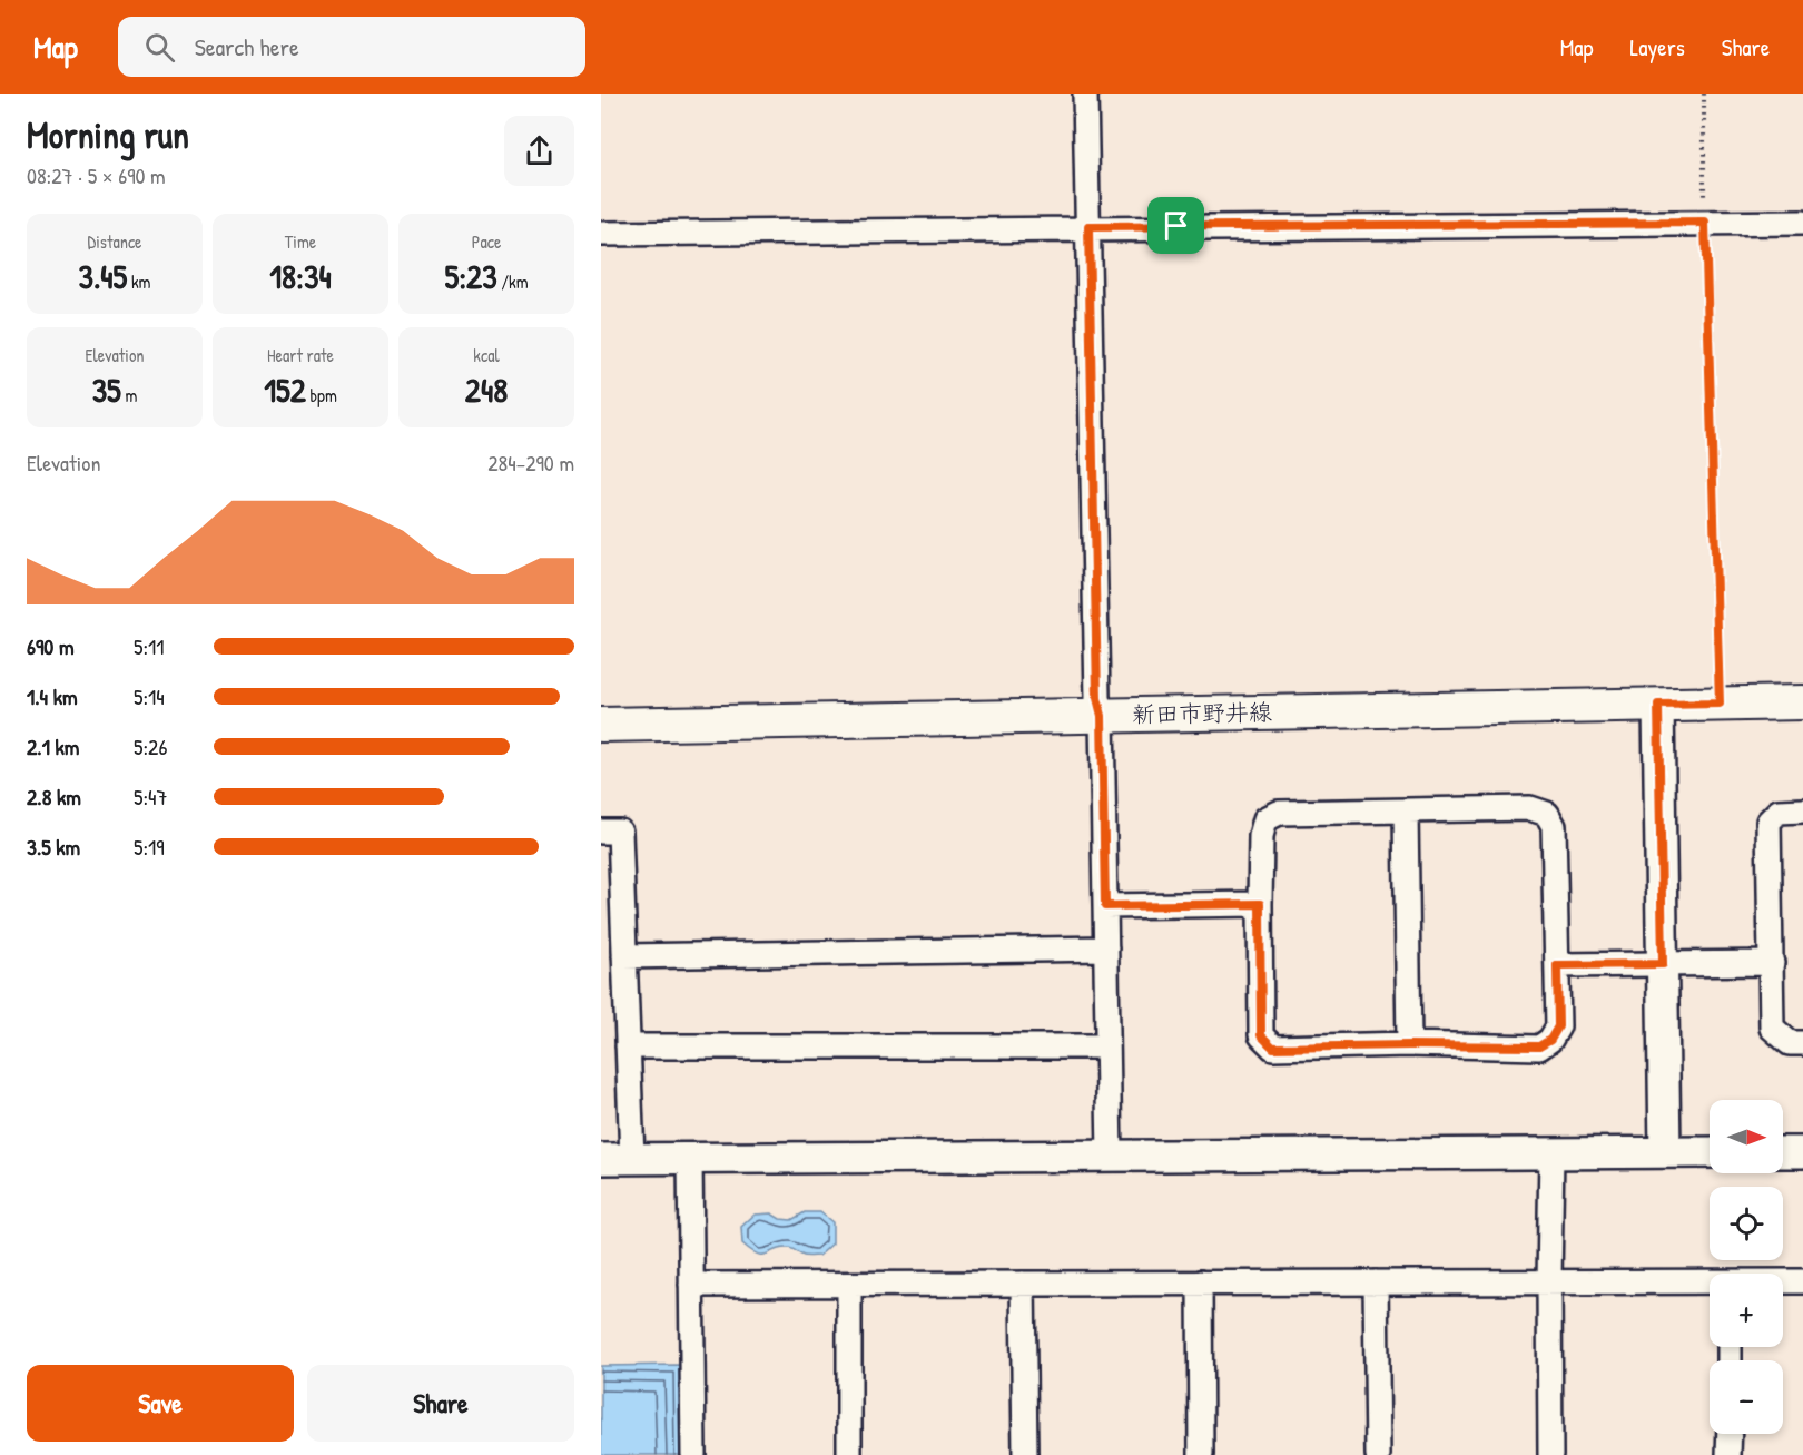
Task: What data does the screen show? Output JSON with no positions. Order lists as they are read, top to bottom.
{
  "streets": {
    "main road": ["新田市野井線"]
  },
  "north": "right",
  "page": {
    "header": "Map",
    "search": "Search here",
    "nav": ["Map", "Layers", "Share"],
    "heading": ["Morning run", "08:27 · 5 × 690 m"],
    "stats": [
      ["Distance", "3.45 km"],
      ["Time", "18:34"],
      ["Pace", "5:23 /km"],
      ["Elevation", "35 m"],
      ["Heart rate", "152 bpm"],
      ["kcal", "248"]
    ],
    "chart": ["Elevation", "284–290 m"],
    "list": [
      {
        "name": "690 m",
        "note": "5:11"
      },
      {
        "name": "1.4 km",
        "note": "5:14"
      },
      {
        "name": "2.1 km",
        "note": "5:26"
      },
      {
        "name": "2.8 km",
        "note": "5:47"
      },
      {
        "name": "3.5 km",
        "note": "5:19"
      }
    ],
    "map_buttons": ["+", "−"],
    "buttons": ["Save", "Share"]
  }
}
